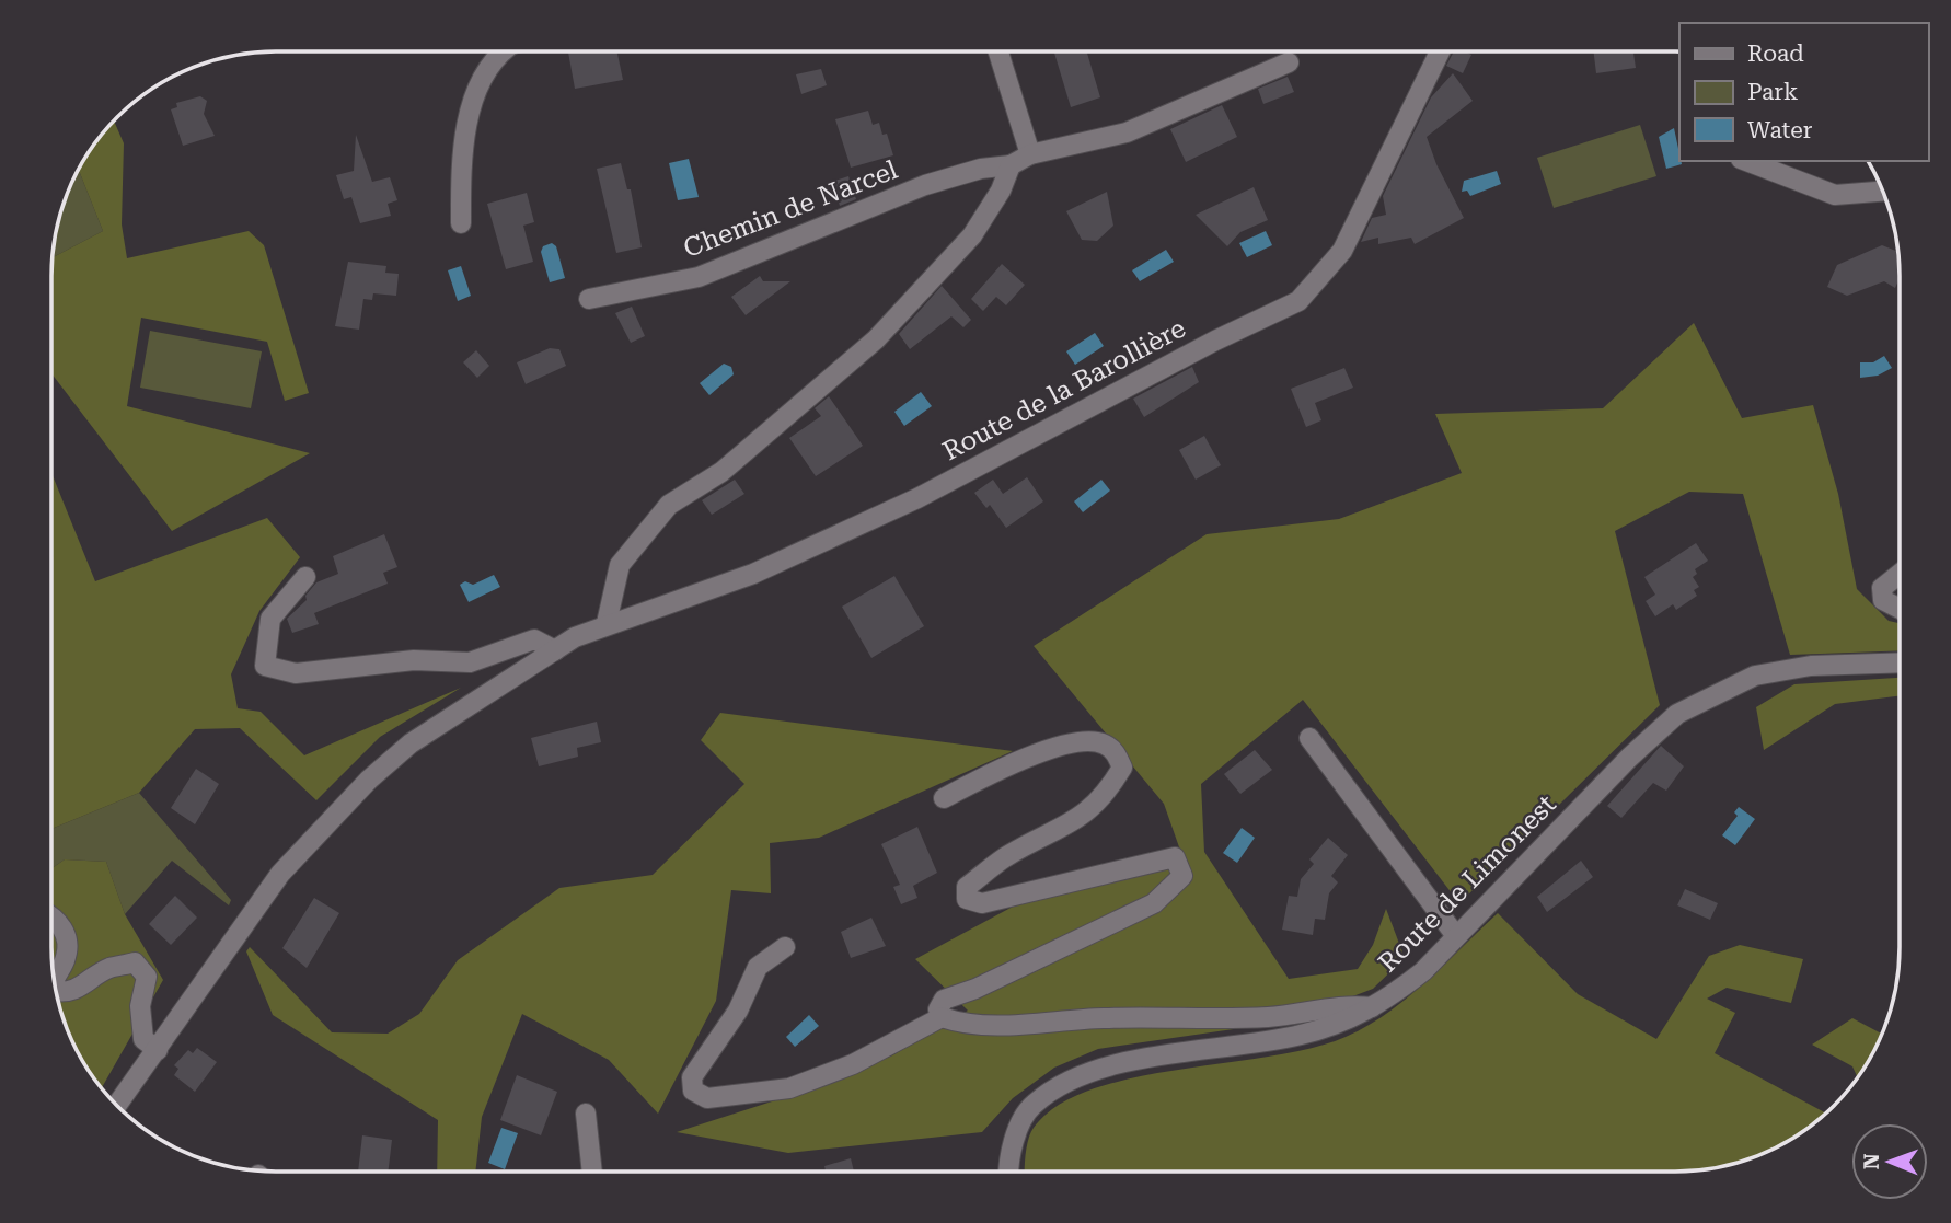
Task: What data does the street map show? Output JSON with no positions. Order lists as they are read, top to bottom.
{
  "streets": {
    "street": ["Chemin de Narcel", "Route de la Barollière", "Route de Limonest"]
  },
  "legend": ["Road", "Park", "Water"],
  "north": "left"
}
